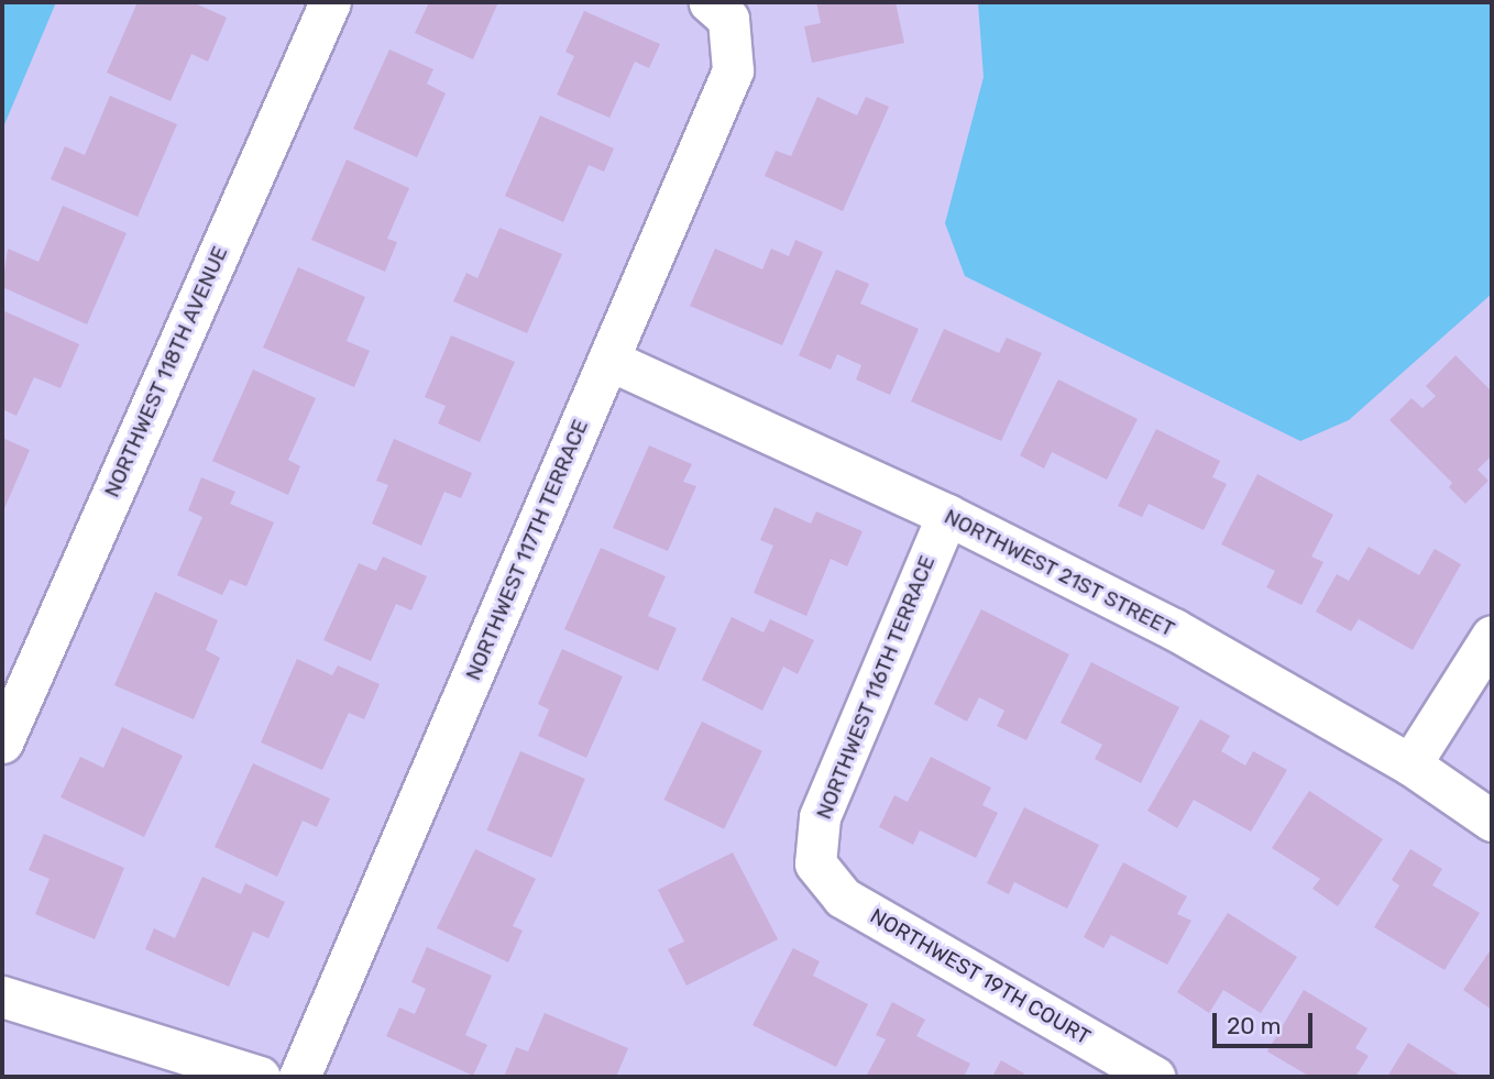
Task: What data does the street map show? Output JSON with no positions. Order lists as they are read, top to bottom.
{
  "streets": {
    "street": [
      "NORTHWEST 118TH AVENUE",
      "NORTHWEST 117TH TERRACE",
      "NORTHWEST 21ST STREET",
      "NORTHWEST 116TH TERRACE",
      "NORTHWEST 19TH COURT"
    ]
  },
  "crossings": [
    ["NORTHWEST 117TH TERRACE", "NORTHWEST 21ST STREET"],
    ["NORTHWEST 21ST STREET", "NORTHWEST 116TH TERRACE"],
    ["NORTHWEST 116TH TERRACE", "NORTHWEST 19TH COURT"]
  ],
  "scale_bar": "20 m"
}
